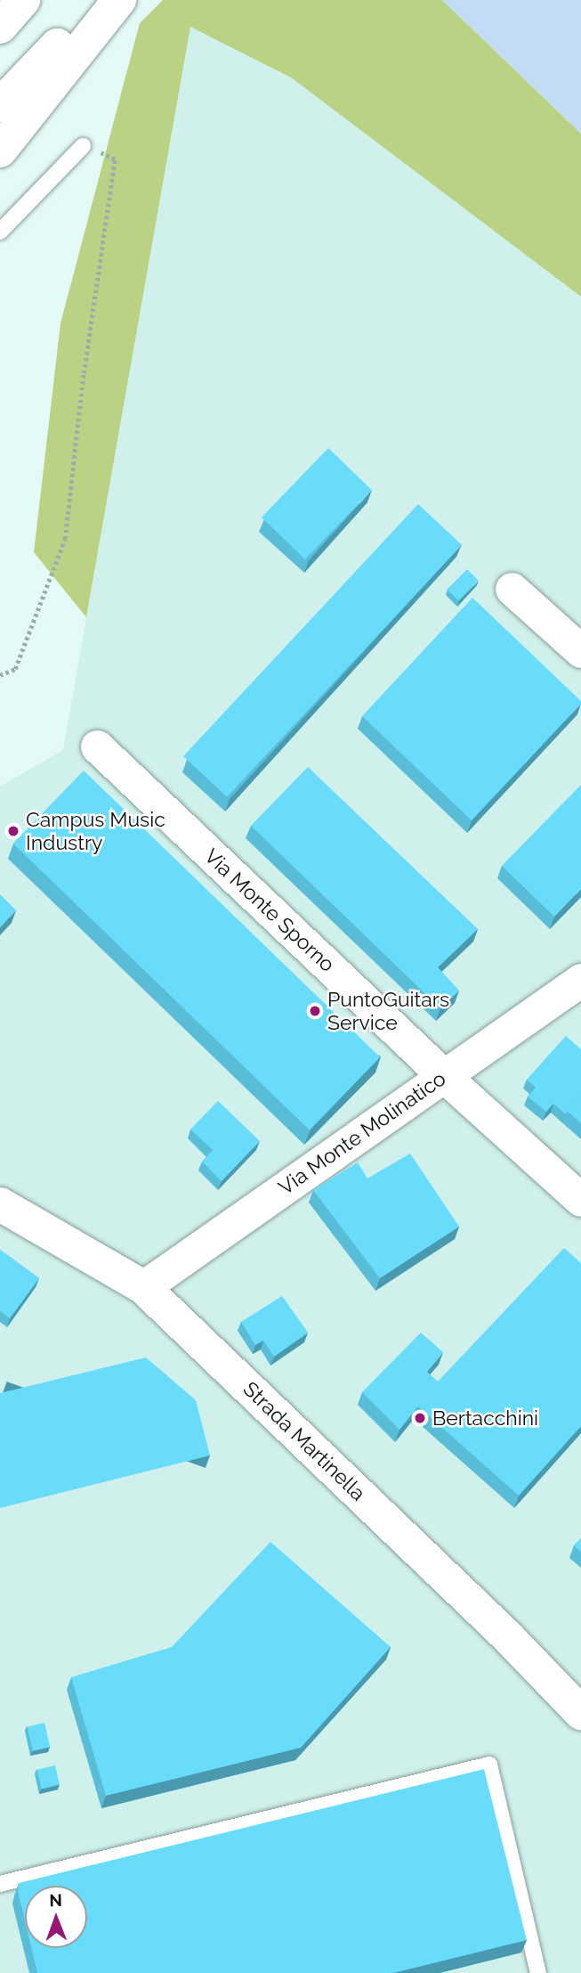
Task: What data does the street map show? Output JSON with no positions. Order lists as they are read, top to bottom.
{
  "streets": {
    "main road": ["Strada Martinella"],
    "street": ["Via Monte Sporno", "Via Monte Molinatico"]
  },
  "crossings": [
    ["Via Monte Sporno", "Via Monte Molinatico"],
    ["Via Monte Molinatico", "Strada Martinella"]
  ],
  "places": ["Campus Music Industry", "PuntoGuitars Service", "Bertacchini"],
  "north": "top"
}
